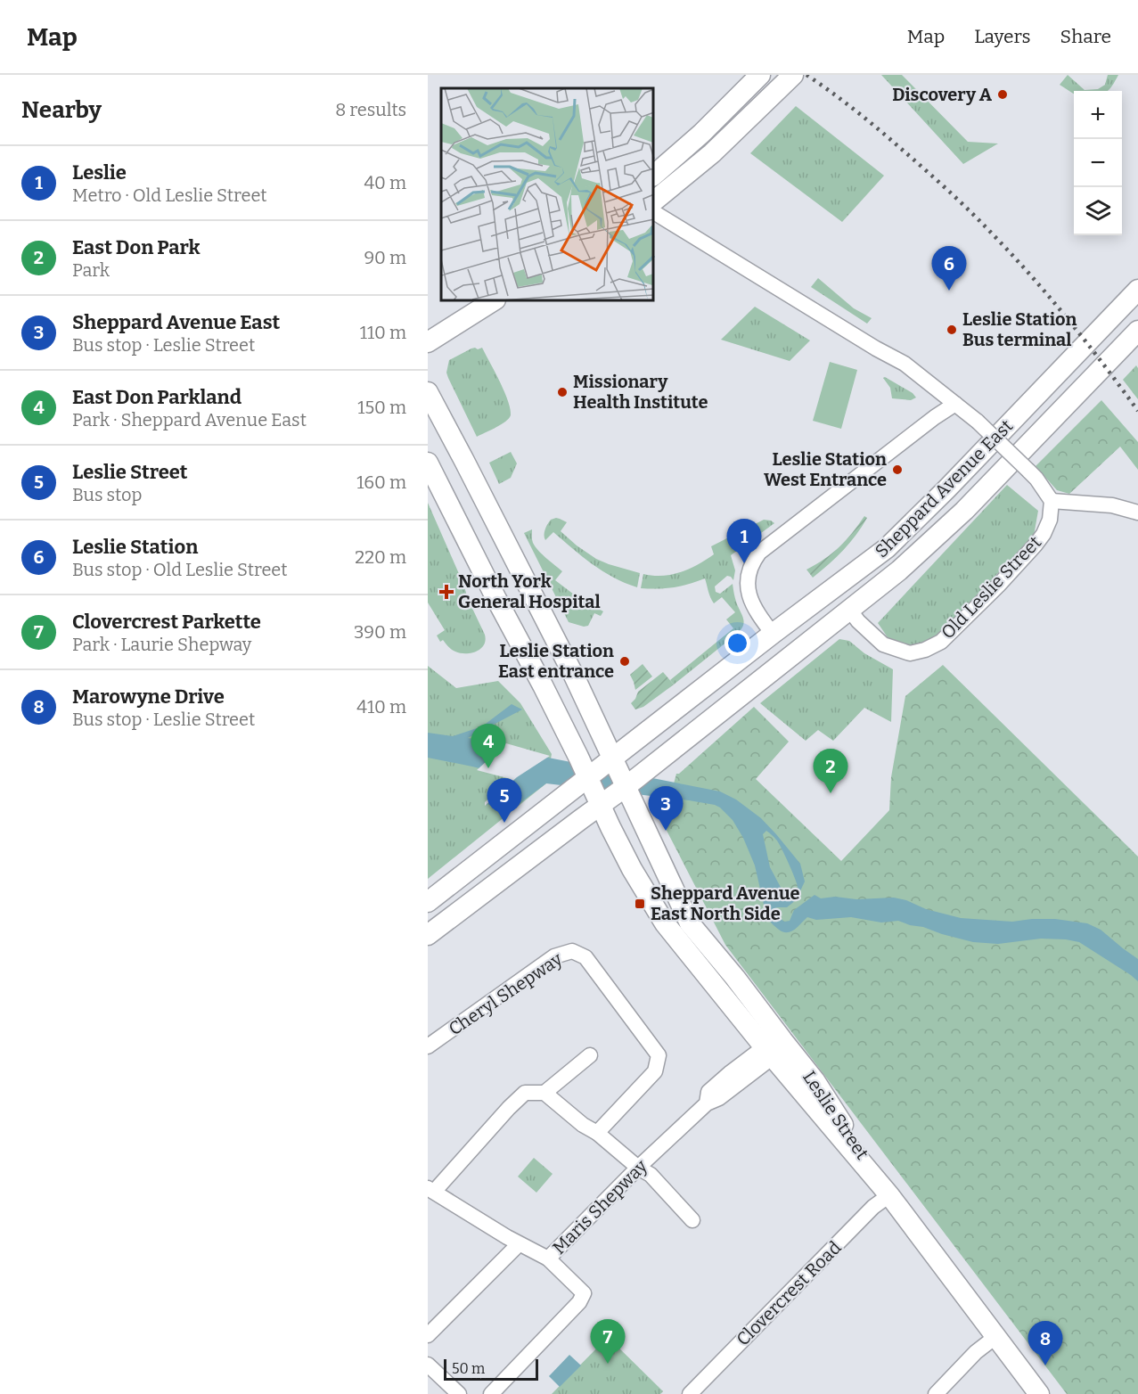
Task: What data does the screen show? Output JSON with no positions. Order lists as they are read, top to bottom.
{
  "streets": {
    "main road": ["Sheppard Avenue East", "Leslie Street"],
    "street": [
      "Old Leslie Street",
      "Cheryl Shepway",
      "Maris Shepway",
      "Clovercrest Road"
    ]
  },
  "crossings": [
    ["Sheppard Avenue East", "Old Leslie Street"],
    ["Sheppard Avenue East", "Leslie Street"],
    ["Leslie Street", "Maris Shepway"],
    ["Leslie Street", "Clovercrest Road"]
  ],
  "places": {
    "other": [
      "Discovery A",
      "Leslie Station Bus terminal",
      "Missionary Health Institute",
      "Leslie Station West Entrance",
      "Leslie Station East entrance"
    ],
    "health": ["North York General Hospital"],
    "transit": ["Sheppard Avenue East North Side"]
  },
  "scale_bar": "50 m",
  "page": {
    "header": "Map",
    "nav": ["Map", "Layers", "Share"],
    "heading": ["Nearby", "8 results"],
    "map_buttons": ["+", "−"],
    "list": [
      {
        "mark": "1",
        "name": "Leslie",
        "note": "Metro · Old Leslie Street",
        "value": "40 m"
      },
      {
        "mark": "2",
        "name": "East Don Park",
        "note": "Park",
        "value": "90 m"
      },
      {
        "mark": "3",
        "name": "Sheppard Avenue East",
        "note": "Bus stop · Leslie Street",
        "value": "110 m"
      },
      {
        "mark": "4",
        "name": "East Don Parkland",
        "note": "Park · Sheppard Avenue East",
        "value": "150 m"
      },
      {
        "mark": "5",
        "name": "Leslie Street",
        "note": "Bus stop",
        "value": "160 m"
      },
      {
        "mark": "6",
        "name": "Leslie Station",
        "note": "Bus stop · Old Leslie Street",
        "value": "220 m"
      },
      {
        "mark": "7",
        "name": "Clovercrest Parkette",
        "note": "Park · Laurie Shepway",
        "value": "390 m"
      },
      {
        "mark": "8",
        "name": "Marowyne Drive",
        "note": "Bus stop · Leslie Street",
        "value": "410 m"
      }
    ],
    "pins": [
      "6",
      "1",
      "4",
      "2",
      "5",
      "3",
      "7",
      "8"
    ],
    "scale": "50 m"
  }
}
